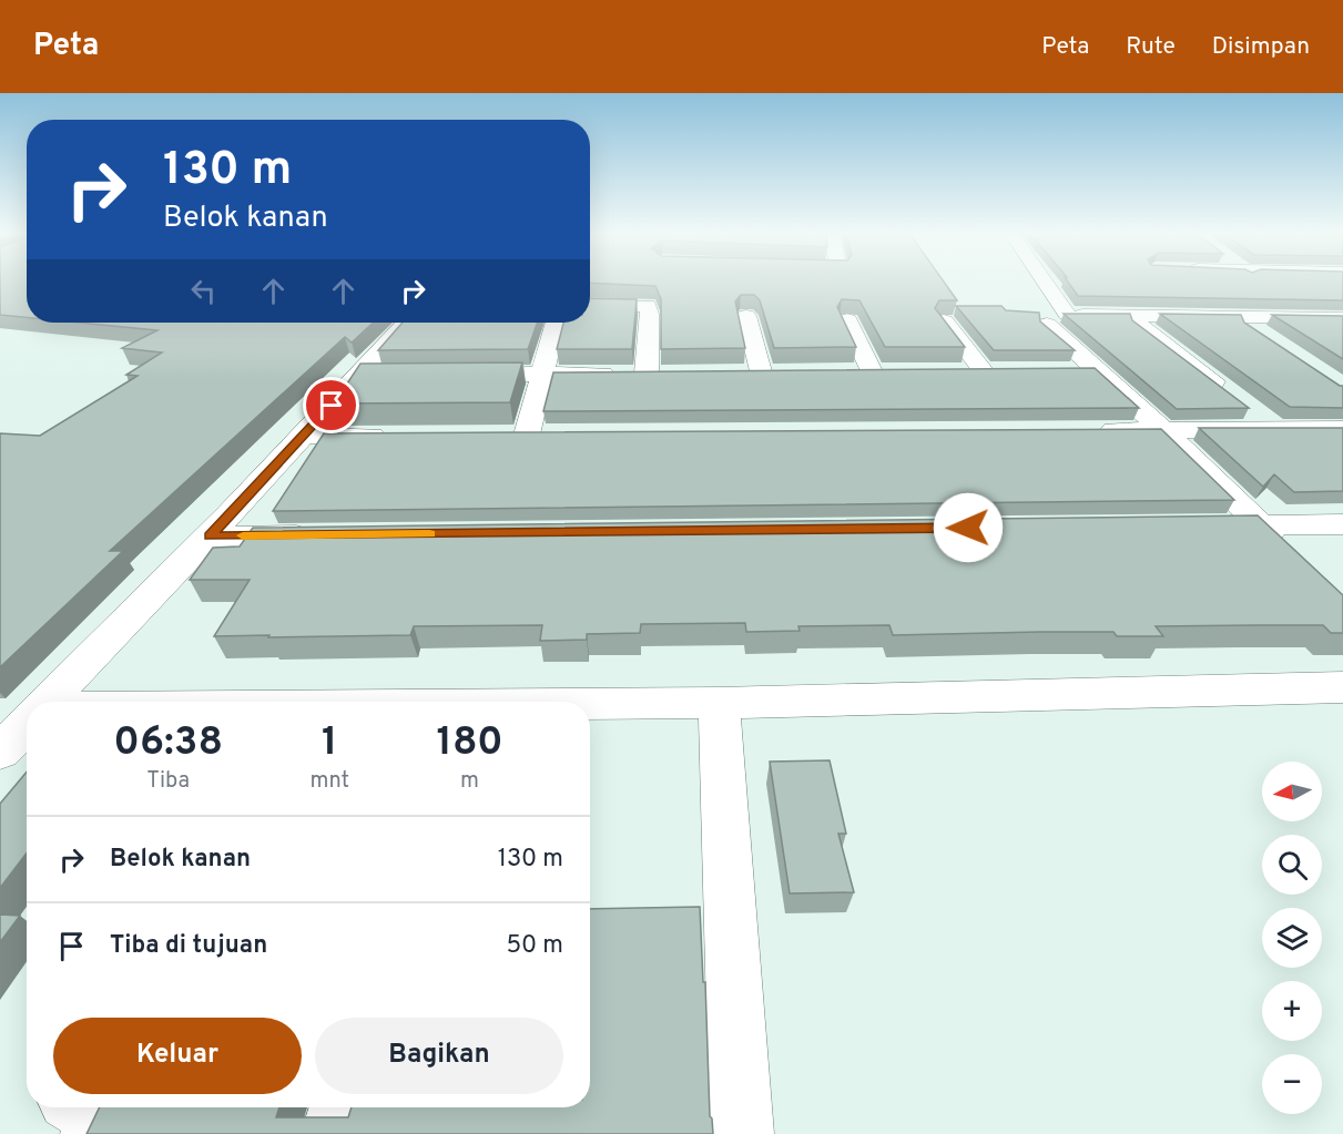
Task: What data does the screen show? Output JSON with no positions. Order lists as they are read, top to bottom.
{
  "north": "left",
  "page": {
    "header": "Peta",
    "nav": ["Peta", "Rute", "Disimpan"],
    "turn": ["130 m", "Belok kanan"],
    "eta": [
      "06:38",
      "Tiba",
      "1",
      "mnt",
      "180",
      "m"
    ],
    "map_buttons": ["+", "−"],
    "list": [
      {
        "name": "Belok kanan",
        "value": "130 m"
      },
      {
        "name": "Tiba di tujuan",
        "value": "50 m"
      }
    ],
    "buttons": ["Keluar", "Bagikan"]
  }
}
